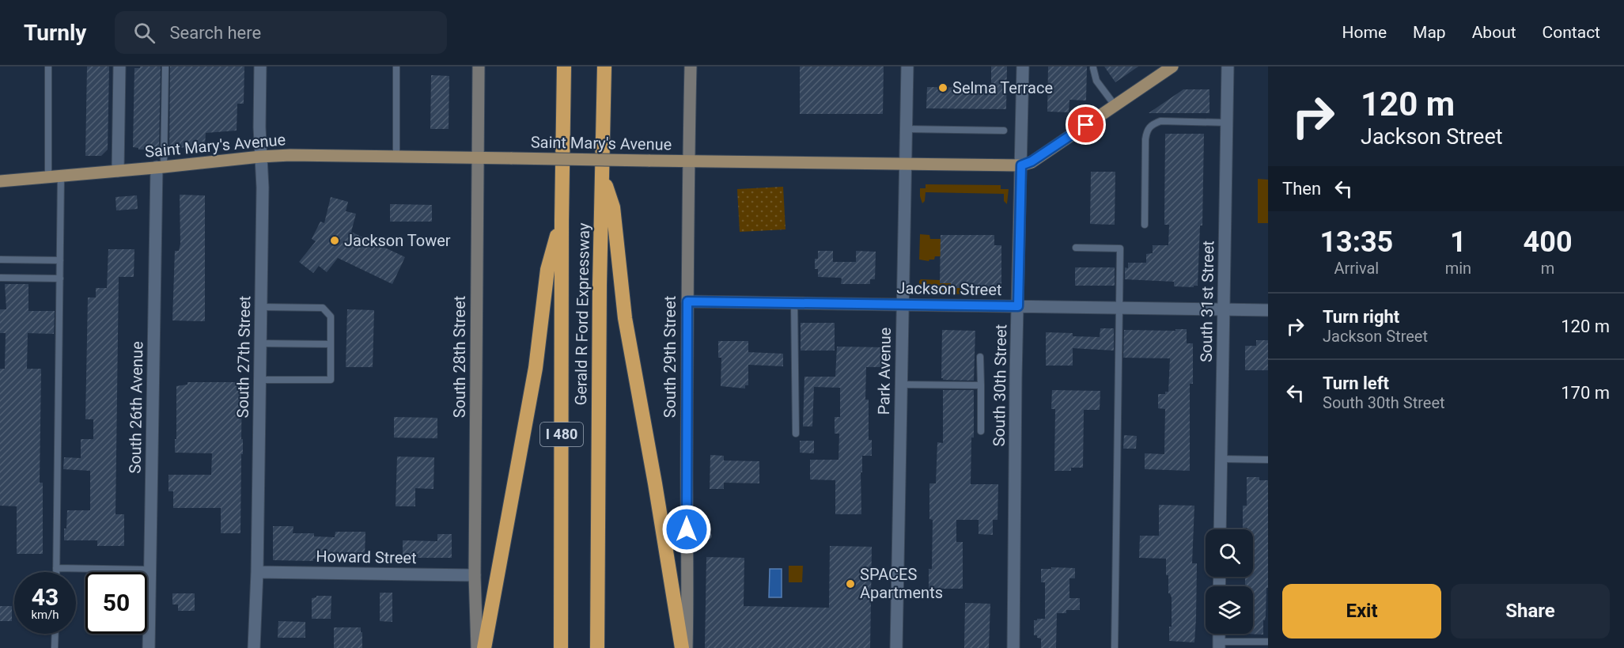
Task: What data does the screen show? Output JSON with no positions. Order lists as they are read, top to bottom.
{
  "streets": {
    "highway": ["Gerald R Ford Expressway", "I 480"],
    "main road": ["Saint Mary's Avenue", "South 28th Street", "South 29th Street"],
    "street": [
      "Jackson Street",
      "South 31st Street",
      "South 27th Street",
      "Park Avenue",
      "South 30th Street",
      "South 26th Avenue",
      "Howard Street"
    ]
  },
  "crossings": [
    ["Saint Mary's Avenue", "South 27th Street"],
    ["Saint Mary's Avenue", "South 28th Street"],
    ["Saint Mary's Avenue", "South 29th Street"],
    ["Saint Mary's Avenue", "Park Avenue"],
    ["Saint Mary's Avenue", "South 30th Street"],
    ["Saint Mary's Avenue", "South 26th Avenue"],
    ["Jackson Street", "South 31st Street"],
    ["Jackson Street", "South 29th Street"],
    ["Jackson Street", "Park Avenue"],
    ["Jackson Street", "South 30th Street"],
    ["South 27th Street", "Howard Street"],
    ["South 28th Street", "Howard Street"]
  ],
  "places": ["Selma Terrace", "Jackson Tower", "SPACES Apartments"],
  "page": {
    "header": "Turnly",
    "search": "Search here",
    "nav": [
      "Home",
      "Map",
      "About",
      "Contact"
    ],
    "turn": ["120 m", "Jackson Street"],
    "then": "Then",
    "eta": [
      "13:35",
      "Arrival",
      "1",
      "min",
      "400",
      "m"
    ],
    "list": [
      {
        "name": "Turn right",
        "note": "Jackson Street",
        "value": "120 m"
      },
      {
        "name": "Turn left",
        "note": "South 30th Street",
        "value": "170 m"
      }
    ],
    "speed": "43 km/h",
    "limit": "50",
    "buttons": ["Exit", "Share"]
  }
}
